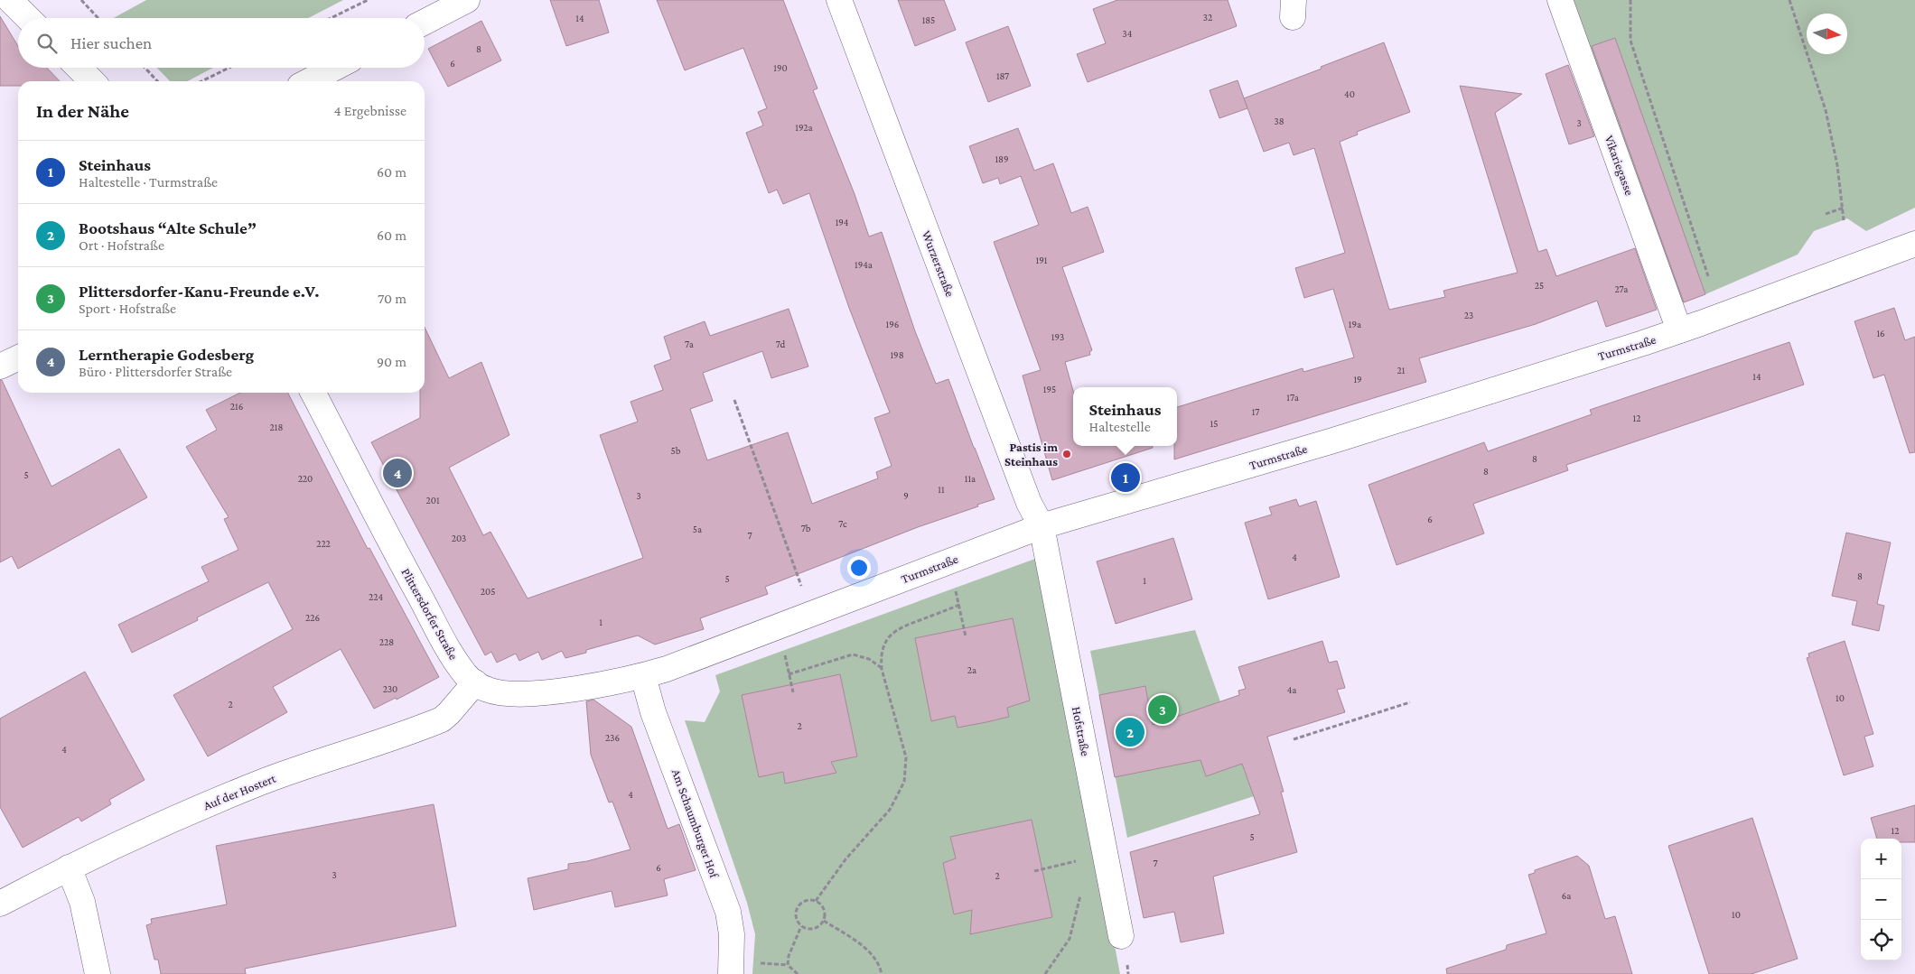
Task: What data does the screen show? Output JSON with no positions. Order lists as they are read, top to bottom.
{
  "streets": {
    "street": [
      "Vikariegasse",
      "Wurzerstraße",
      "Turmstraße",
      "Plittersdorfer Straße",
      "Hofstraße",
      "Auf der Hostert",
      "Am Schaumburger Hof"
    ]
  },
  "crossings": [
    ["Vikariegasse", "Turmstraße"],
    ["Wurzerstraße", "Turmstraße"],
    ["Wurzerstraße", "Hofstraße"],
    ["Turmstraße", "Plittersdorfer Straße"],
    ["Turmstraße", "Hofstraße"],
    ["Turmstraße", "Am Schaumburger Hof"],
    ["Plittersdorfer Straße", "Auf der Hostert"],
    ["Plittersdorfer Straße", "Am Schaumburger Hof"]
  ],
  "places": ["Pastis im Steinhaus"],
  "house_numbers": [
    "32",
    "14",
    "185",
    "34",
    "8",
    "6",
    "190",
    "187",
    "40",
    "38",
    "3",
    "192a",
    "189",
    "194",
    "191",
    "194a",
    "25",
    "27a",
    "23",
    "196",
    "19a",
    "16",
    "193",
    "7a",
    "7d",
    "198",
    "21",
    "14",
    "19",
    "195",
    "17a",
    "216",
    "17",
    "12",
    "15",
    "218",
    "5b",
    "8",
    "8",
    "5",
    "220",
    "11a",
    "11",
    "3",
    "9",
    "201",
    "6",
    "7c",
    "7b",
    "5a",
    "7",
    "203",
    "222",
    "4",
    "8",
    "5",
    "1",
    "205",
    "224",
    "226",
    "1",
    "228",
    "2a",
    "230",
    "4a",
    "10",
    "2",
    "2",
    "236",
    "4",
    "4",
    "12",
    "5",
    "7",
    "6",
    "3",
    "2",
    "6a",
    "10"
  ],
  "north": "right",
  "page": {
    "search": "Hier suchen",
    "heading": ["In der Nähe", "4 Ergebnisse"],
    "list": [
      {
        "mark": "1",
        "name": "Steinhaus",
        "note": "Haltestelle · Turmstraße",
        "value": "60 m"
      },
      {
        "mark": "2",
        "name": "Bootshaus “Alte Schule”",
        "note": "Ort · Hofstraße",
        "value": "60 m"
      },
      {
        "mark": "3",
        "name": "Plittersdorfer-Kanu-Freunde e.V.",
        "note": "Sport · Hofstraße",
        "value": "70 m"
      },
      {
        "mark": "4",
        "name": "Lerntherapie Godesberg",
        "note": "Büro · Plittersdorfer Straße",
        "value": "90 m"
      }
    ],
    "popup": ["Steinhaus", "Haltestelle"],
    "pins": [
      "4",
      "1",
      "3",
      "2"
    ],
    "map_buttons": ["+", "−"]
  }
}
